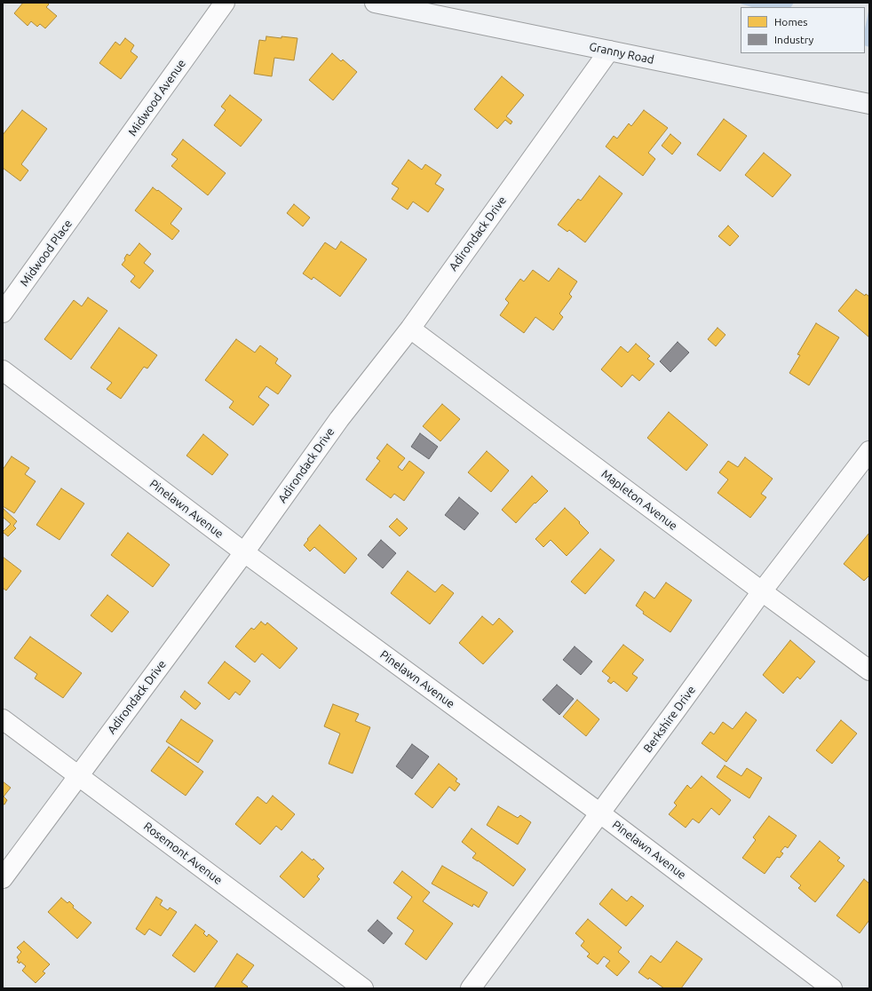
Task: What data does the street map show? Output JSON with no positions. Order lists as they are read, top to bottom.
{
  "streets": {
    "street": [
      "Granny Road",
      "Midwood Avenue",
      "Adirondack Drive",
      "Midwood Place",
      "Mapleton Avenue",
      "Pinelawn Avenue",
      "Berkshire Drive",
      "Rosemont Avenue"
    ]
  },
  "crossings": [
    ["Granny Road", "Adirondack Drive"],
    ["Midwood Avenue", "Midwood Place"],
    ["Adirondack Drive", "Mapleton Avenue"],
    ["Adirondack Drive", "Pinelawn Avenue"],
    ["Adirondack Drive", "Rosemont Avenue"],
    ["Mapleton Avenue", "Berkshire Drive"],
    ["Pinelawn Avenue", "Berkshire Drive"]
  ],
  "legend": ["Homes", "Industry"]
}
